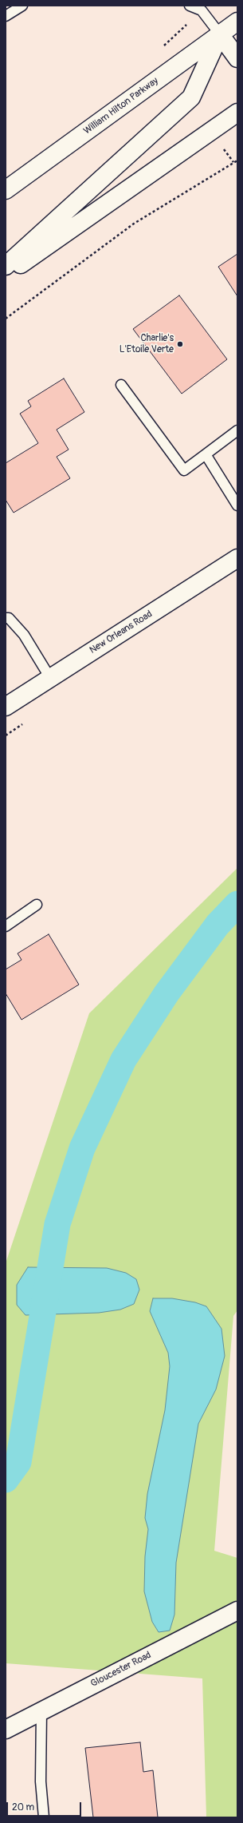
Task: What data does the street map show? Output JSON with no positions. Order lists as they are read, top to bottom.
{
  "streets": {
    "main road": ["William Hilton Parkway", "New Orleans Road", "Gloucester Road"]
  },
  "places": ["Charlie's L'Etoile Verte"],
  "scale_bar": "20 m"
}
